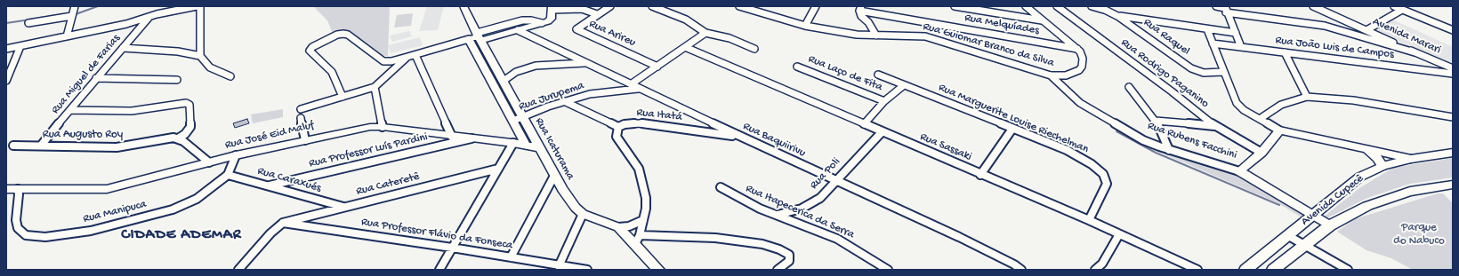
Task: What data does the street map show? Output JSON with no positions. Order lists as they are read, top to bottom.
{
  "streets": {
    "main road": ["Avenida Cupecê"],
    "street": [
      "Rua Melquíades",
      "Rua Arireu",
      "Avenida Marari",
      "Rua Raquel",
      "Rua Guiomar Branco da Silva",
      "Rua João Luis de Campos",
      "Rua Laço de Fita",
      "Rua Rodrigo Paganino",
      "Rua Miguel de Farias",
      "Rua Jurupema",
      "Rua Itatá",
      "Rua Marguerite Louise Riechelman",
      "Rua Augusto Roy",
      "Rua José Eid Maluf",
      "Rua Baquiirivu",
      "Rua Rubens Facchini",
      "Rua Sassaki",
      "Rua Icaturama",
      "Rua Professor Luís Pardini",
      "Rua Poli",
      "Rua Caraxués",
      "Rua Cateretê",
      "Rua Manipuca",
      "Rua Itapecerica da Serra",
      "Rua Professor Flávio da Fonseca"
    ]
  },
  "crossings": [
    ["Rua Melquíades", "Rua Guiomar Branco da Silva"],
    ["Rua Guiomar Branco da Silva", "Rua Rubens Facchini"],
    ["Rua Miguel de Farias", "Rua Augusto Roy"],
    ["Rua Jurupema", "Rua Baquiirivu"],
    ["Rua Jurupema", "Rua Icaturama"],
    ["Rua Itatá", "Rua Baquiirivu"],
    ["Rua Marguerite Louise Riechelman", "Rua Sassaki"],
    ["Rua José Eid Maluf", "Rua Icaturama"],
    ["Rua José Eid Maluf", "Rua Professor Luís Pardini"],
    ["Rua José Eid Maluf", "Rua Manipuca"],
    ["Rua Baquiirivu", "Rua Poli"],
    ["Rua Rubens Facchini", "Avenida Cupecê"],
    ["Rua Sassaki", "Rua Poli"],
    ["Rua Professor Luís Pardini", "Rua Caraxués"],
    ["Rua Poli", "Rua Itapecerica da Serra"],
    ["Rua Caraxués", "Rua Cateretê"],
    ["Rua Caraxués", "Rua Manipuca"],
    ["Rua Cateretê", "Rua Professor Flávio da Fonseca"]
  ],
  "districts": ["CIDADE ADEMAR"],
  "parks": ["Parque do Nabuco"]
}
